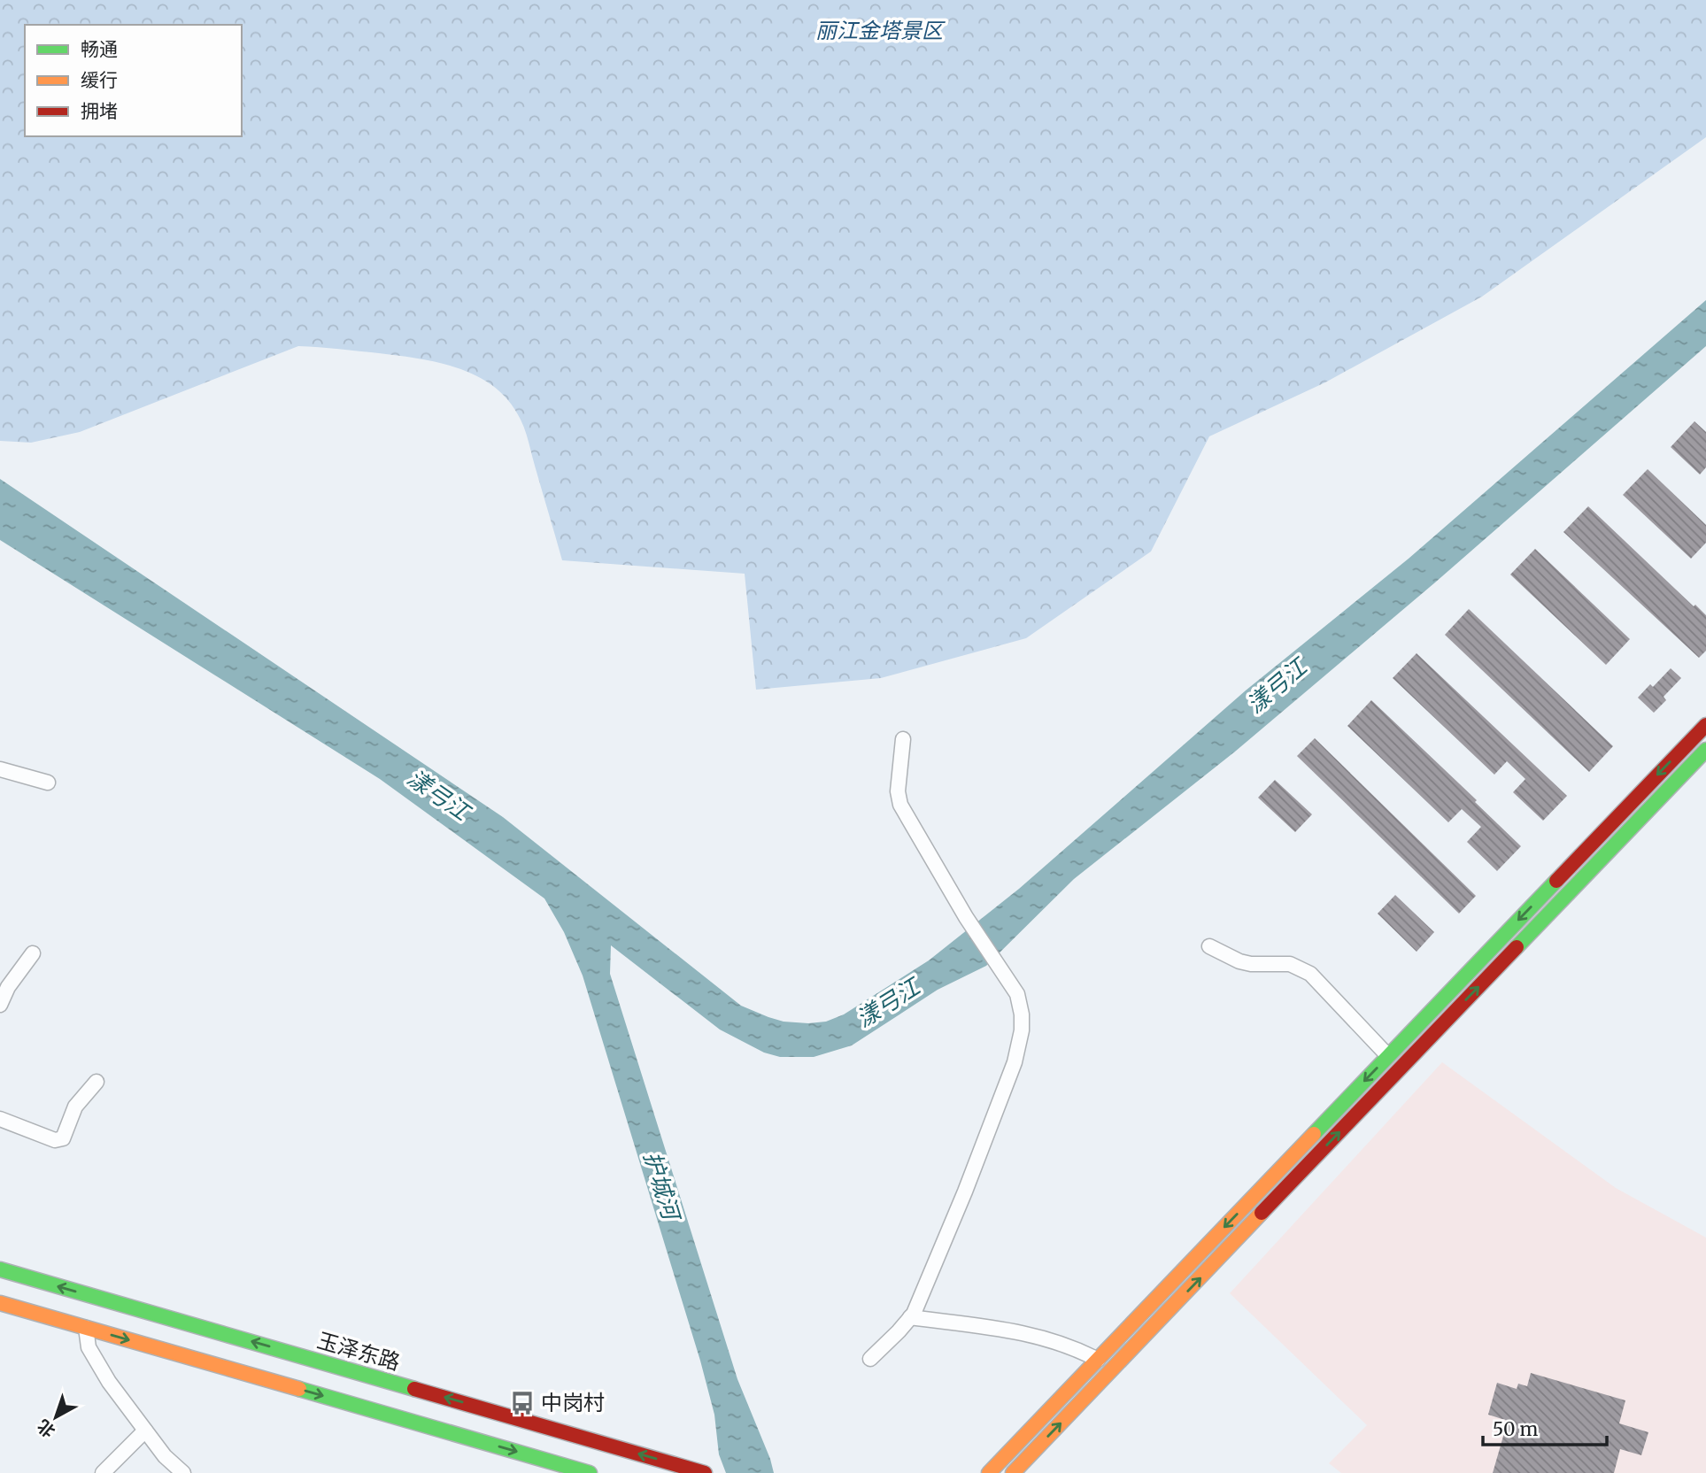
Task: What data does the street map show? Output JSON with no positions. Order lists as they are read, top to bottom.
{
  "streets": {
    "street": ["玉泽东路"]
  },
  "water": ["漾弓江", "护城河"],
  "parks": ["丽江金塔景区"],
  "places": {
    "bus stop": ["中岗村"]
  },
  "legend": ["畅通", "缓行", "拥堵"],
  "scale_bar": "50 m",
  "north": "bottom left"
}
